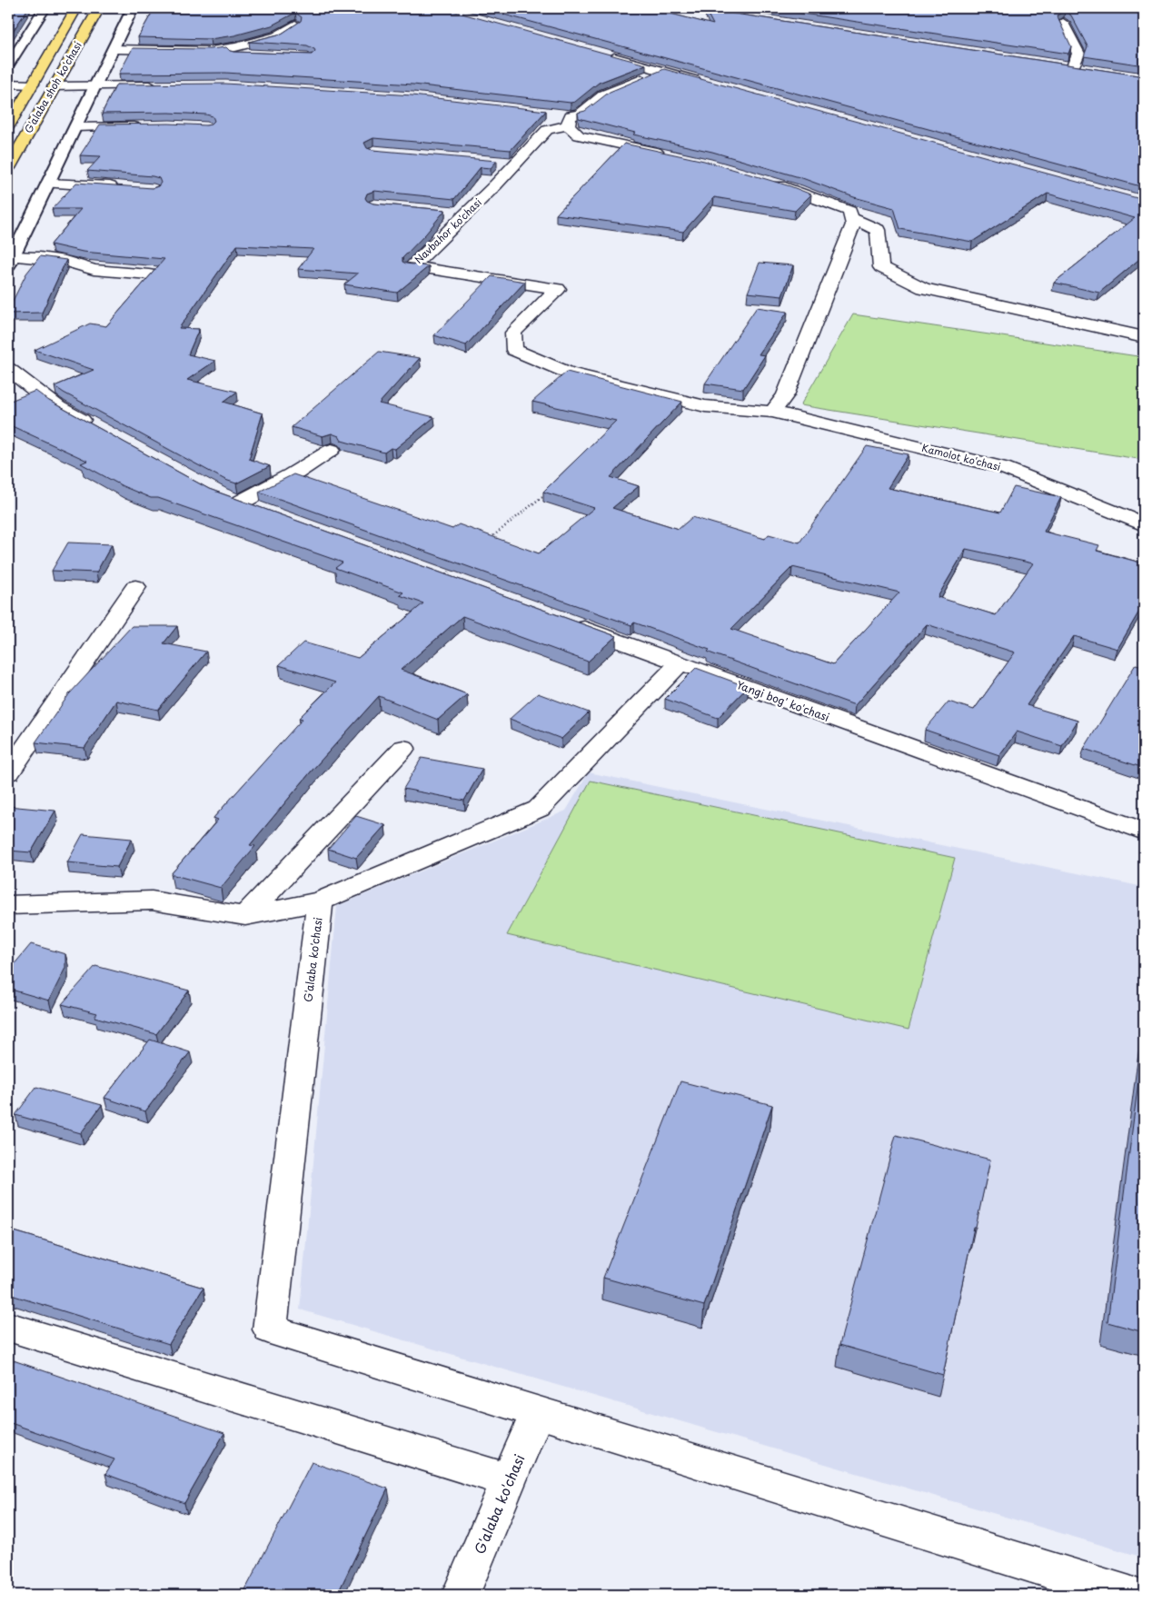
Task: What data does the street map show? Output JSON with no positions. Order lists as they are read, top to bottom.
{
  "streets": {
    "main road": ["G'alaba shoh ko'chasi"],
    "street": [
      "Navbahor ko'chasi",
      "Kamolot ko'chasi",
      "Yangi bog' ko'chasi",
      "G'alaba ko'chasi"
    ]
  },
  "crossings": [
    ["Navbahor ko'chasi", "Kamolot ko'chasi"]
  ]
}
